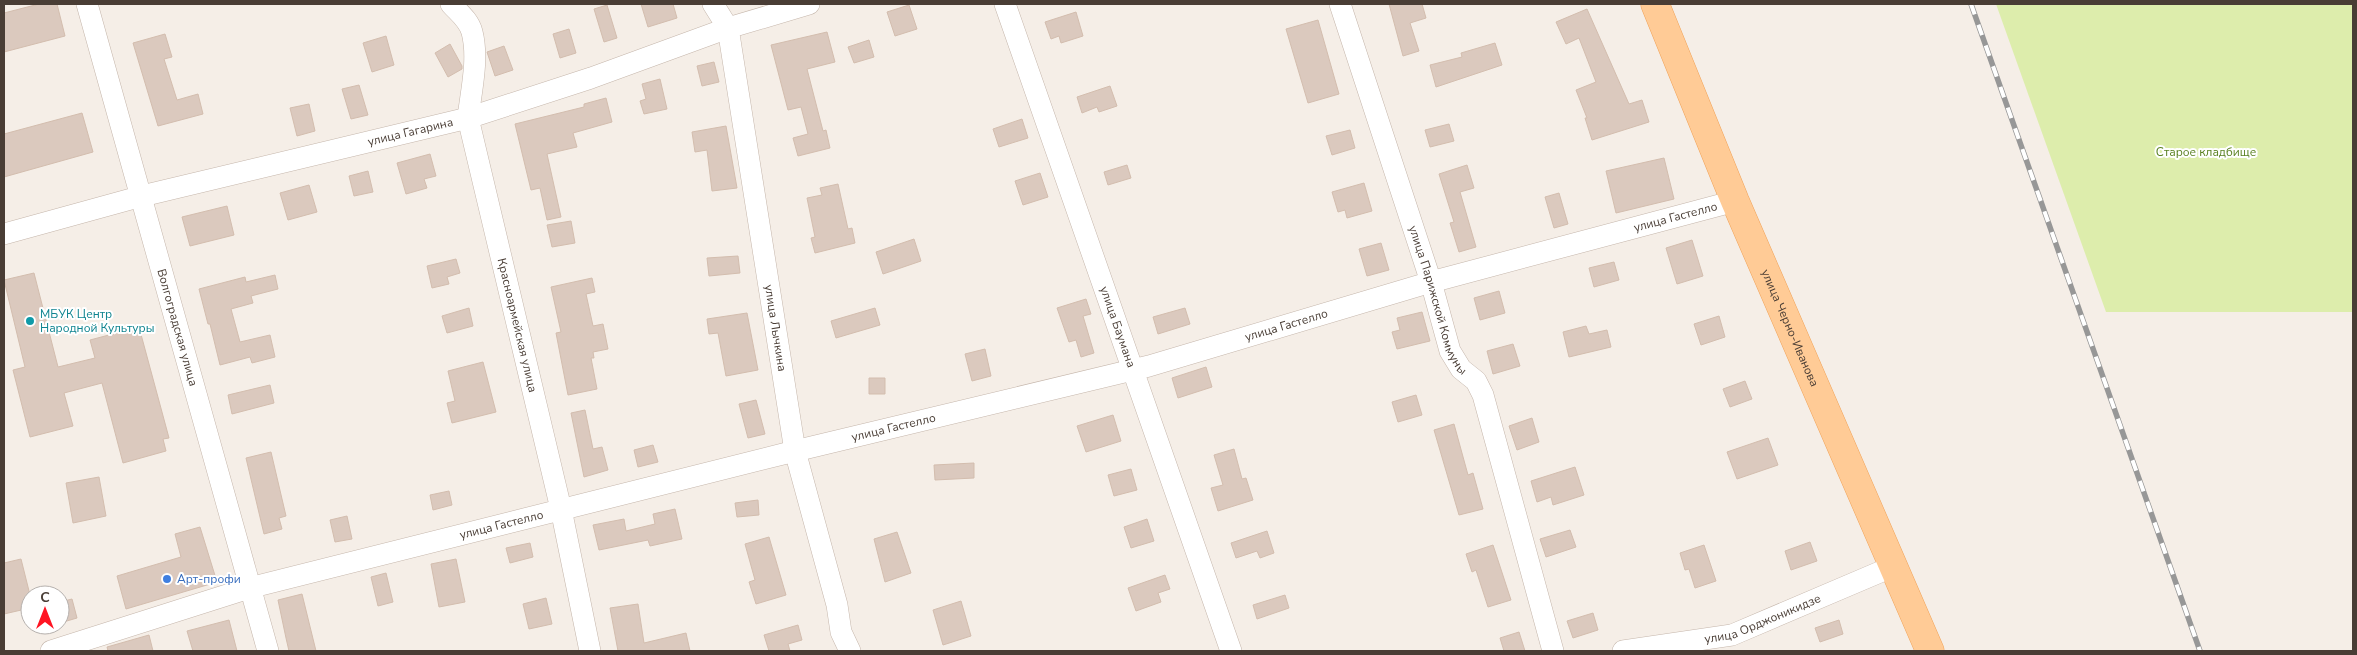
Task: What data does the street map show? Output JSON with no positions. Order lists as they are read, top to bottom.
{
  "streets": {
    "main road": ["улица Черно-Иванова"],
    "street": [
      "улица Гагарина",
      "улица Гастелло",
      "улица Парижской Коммуны",
      "Красноармейская улица",
      "Волгоградская улица",
      "улица Баумана",
      "улица Лычкина",
      "улица Орджоникидзе"
    ]
  },
  "crossings": [
    ["улица Гагарина", "Красноармейская улица"],
    ["улица Гагарина", "Волгоградская улица"],
    ["улица Гагарина", "улица Лычкина"],
    ["улица Гастелло", "улица Парижской Коммуны"],
    ["улица Гастелло", "Красноармейская улица"],
    ["улица Гастелло", "Волгоградская улица"],
    ["улица Гастелло", "улица Баумана"],
    ["улица Гастелло", "улица Лычкина"],
    ["улица Гастелло", "улица Черно-Иванова"],
    ["улица Черно-Иванова", "улица Орджоникидзе"]
  ],
  "parks": ["Старое кладбище"],
  "places": ["МБУК Центр Народной Культуры", "Арт-профи"],
  "north": "top"
}
